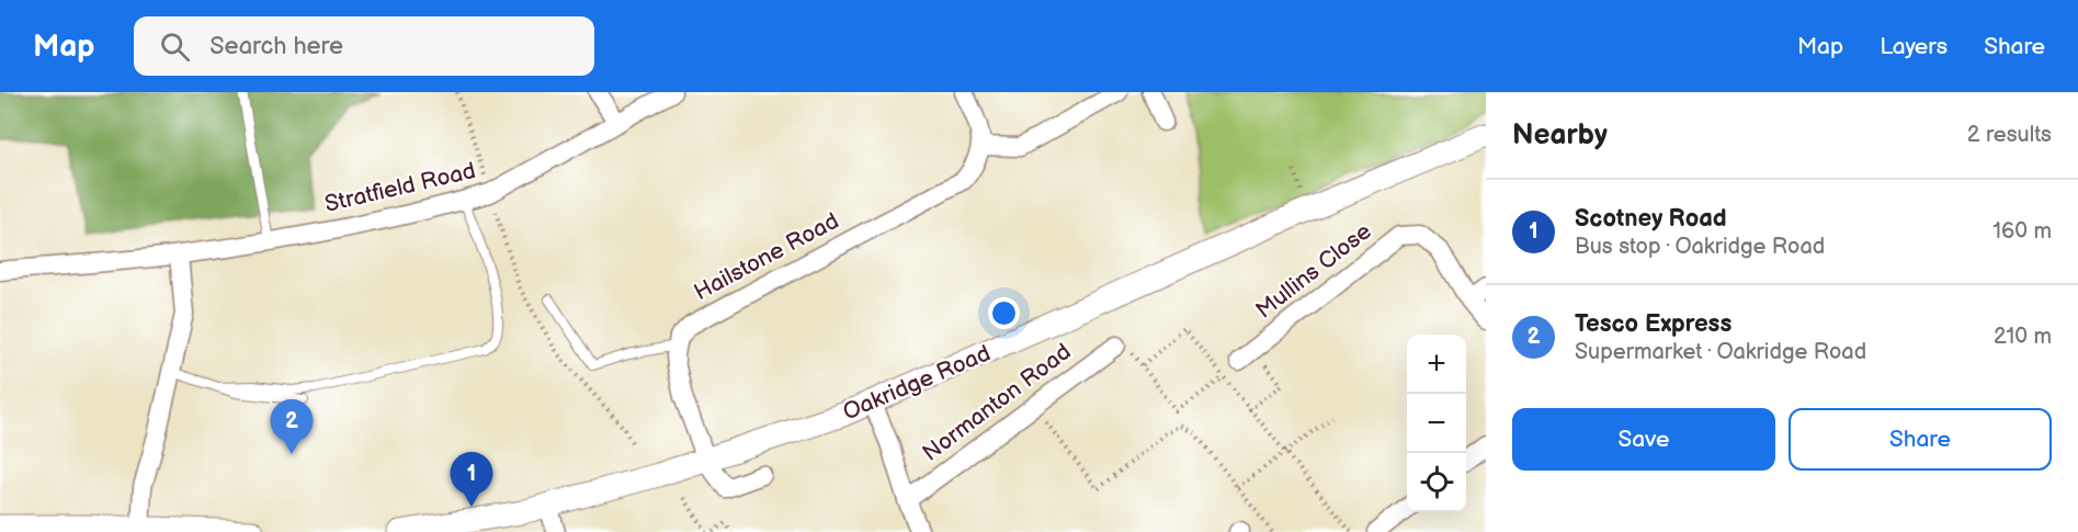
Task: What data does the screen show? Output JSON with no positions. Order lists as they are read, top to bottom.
{
  "streets": {
    "street": [
      "Stratfield Road",
      "Hailstone Road",
      "Mullins Close",
      "Oakridge Road",
      "Normanton Road"
    ]
  },
  "crossings": [
    ["Oakridge Road", "Normanton Road"]
  ],
  "page": {
    "header": "Map",
    "search": "Search here",
    "nav": ["Map", "Layers", "Share"],
    "heading": ["Nearby", "2 results"],
    "list": [
      {
        "mark": "1",
        "name": "Scotney Road",
        "note": "Bus stop · Oakridge Road",
        "value": "160 m"
      },
      {
        "mark": "2",
        "name": "Tesco Express",
        "note": "Supermarket · Oakridge Road",
        "value": "210 m"
      }
    ],
    "map_buttons": ["+", "−"],
    "buttons": ["Save", "Share"],
    "pins": ["2", "1"]
  }
}
